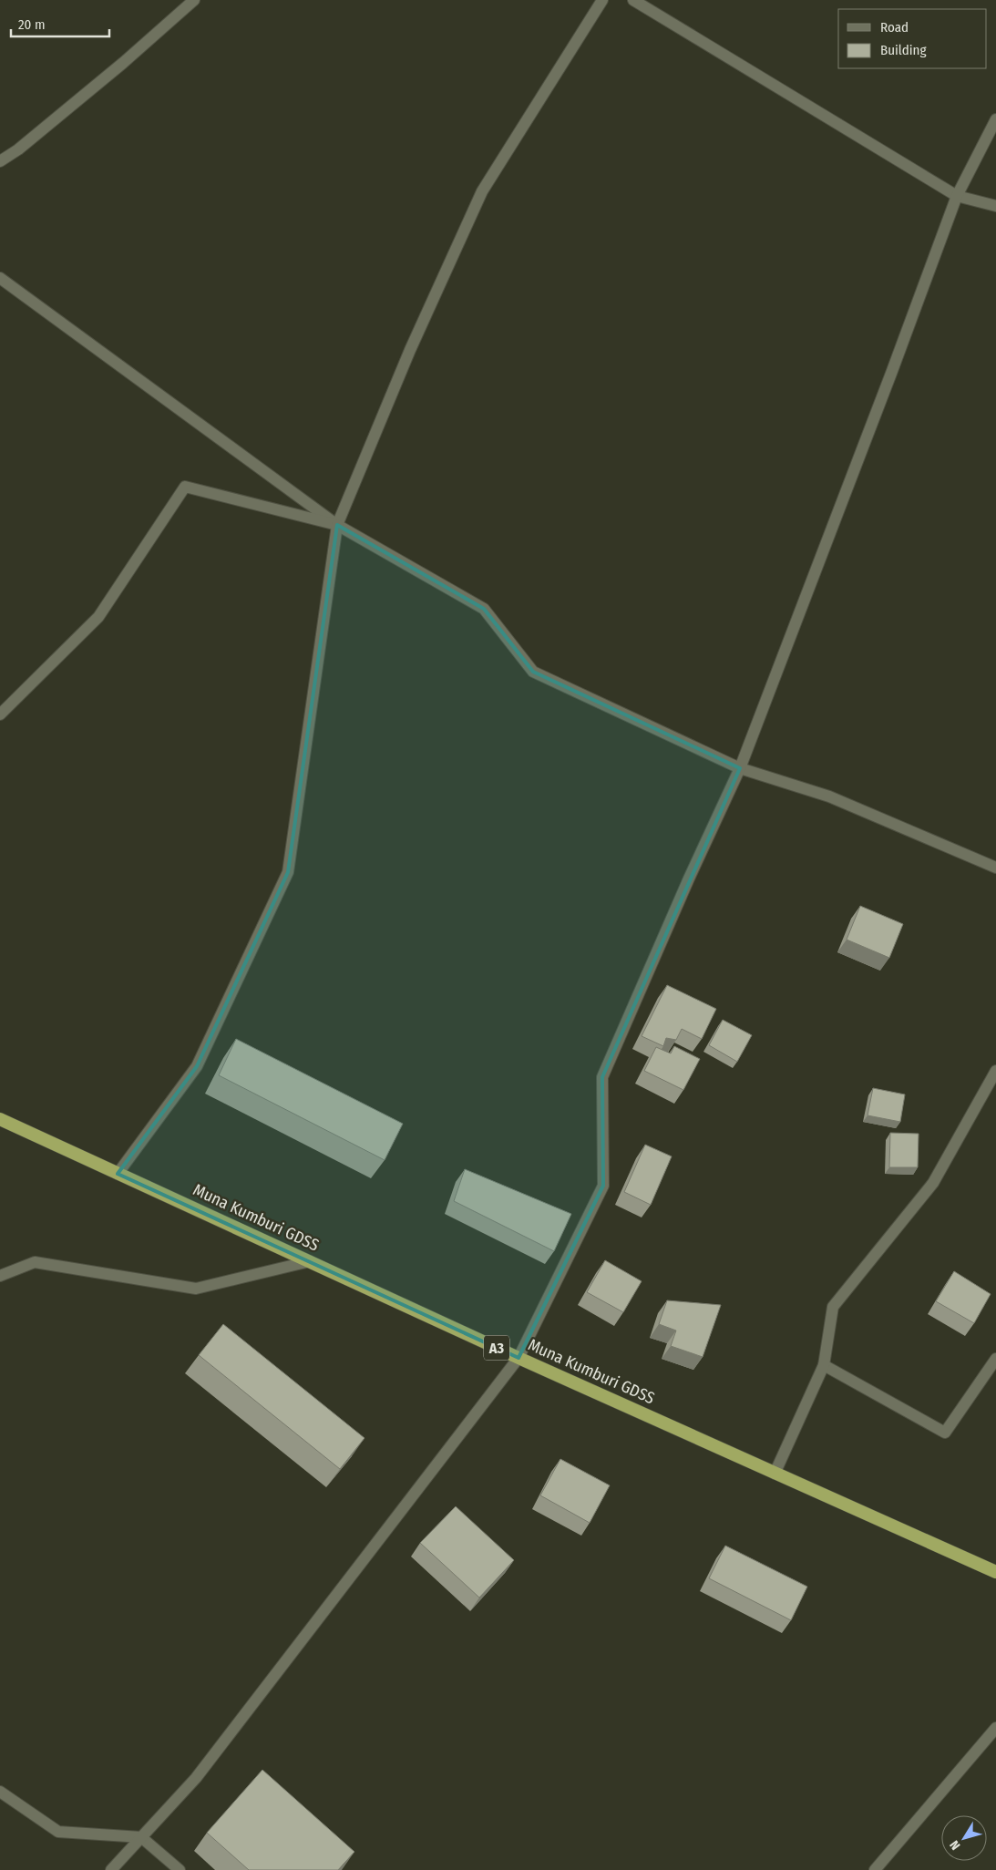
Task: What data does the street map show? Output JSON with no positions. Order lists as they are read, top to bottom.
{
  "streets": {
    "highway": ["Muna Kumburi GDSS", "A3"]
  },
  "legend": ["Road", "Building"],
  "scale_bar": "20 m",
  "north": "bottom left"
}
